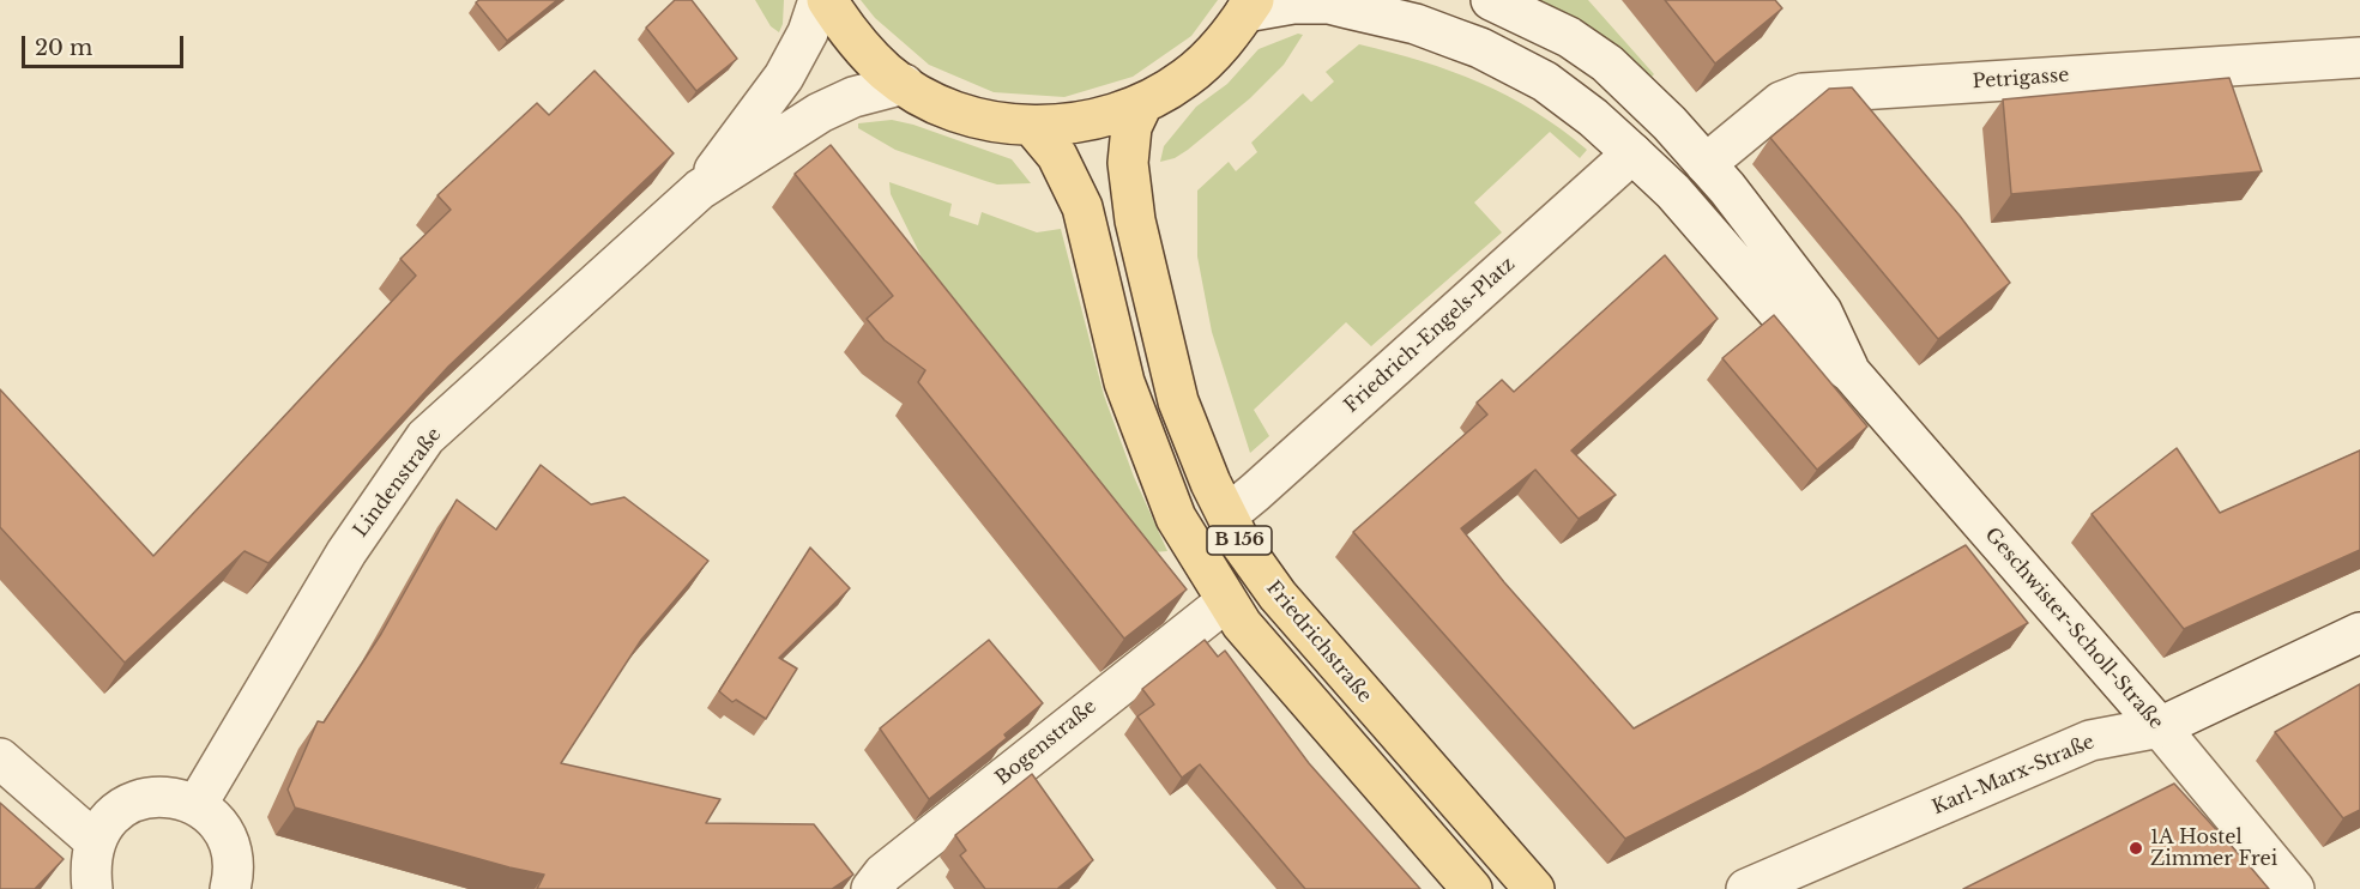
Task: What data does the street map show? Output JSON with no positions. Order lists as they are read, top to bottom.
{
  "streets": {
    "main road": ["B 156", "Friedrichstraße"],
    "street": [
      "Petrigasse",
      "Friedrich-Engels-Platz",
      "Lindenstraße",
      "Geschwister-Scholl-Straße",
      "Bogenstraße",
      "Karl-Marx-Straße"
    ]
  },
  "crossings": [
    ["Petrigasse", "Geschwister-Scholl-Straße"],
    ["Friedrich-Engels-Platz", "Geschwister-Scholl-Straße"],
    ["Friedrich-Engels-Platz", "Friedrichstraße"],
    ["B 156", "Bogenstraße"],
    ["Geschwister-Scholl-Straße", "Karl-Marx-Straße"]
  ],
  "places": ["1A Hostel Zimmer Frei"],
  "scale_bar": "20 m"
}
